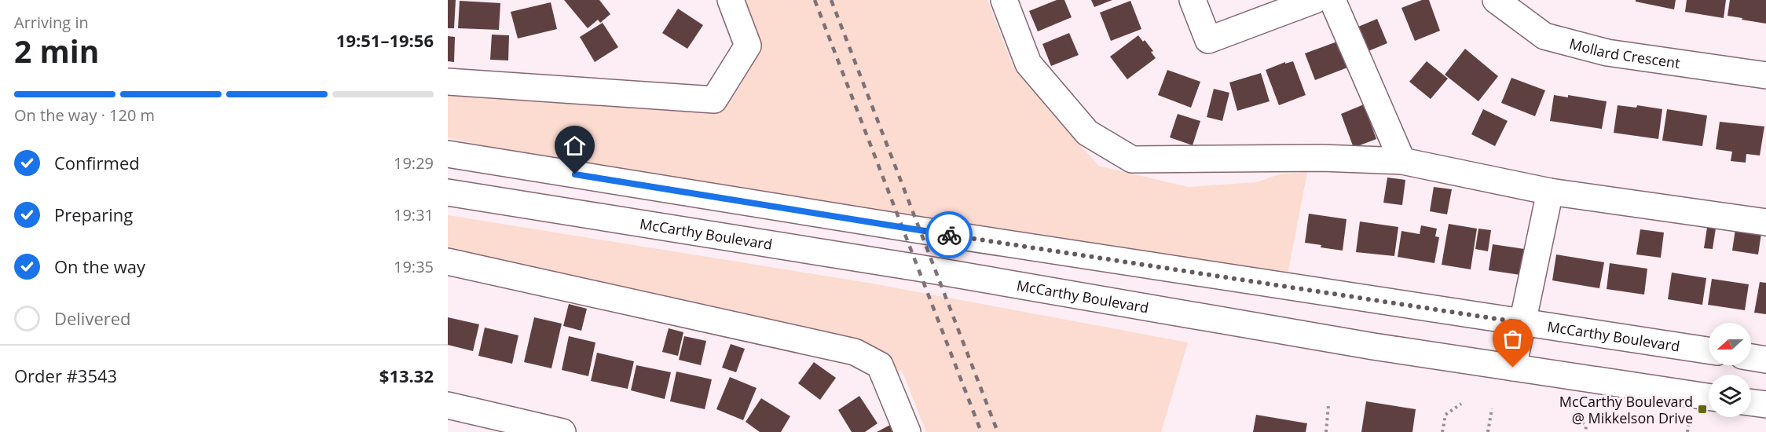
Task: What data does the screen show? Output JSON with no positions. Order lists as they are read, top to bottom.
{
  "streets": {
    "main road": ["Mollard Crescent", "McCarthy Boulevard"]
  },
  "places": {
    "transit": ["McCarthy Boulevard @ Mikkelson Drive"]
  },
  "north": "left",
  "page": {
    "heading": ["2 min", "Arriving in", "19:51–19:56"],
    "panel": ["Order #3543", "$13.32"],
    "bar": "On the way · 120 m",
    "list": [
      ["Confirmed", "19:29"],
      ["Preparing", "19:31"],
      ["On the way", "19:35"],
      "Delivered"
    ]
  }
}
